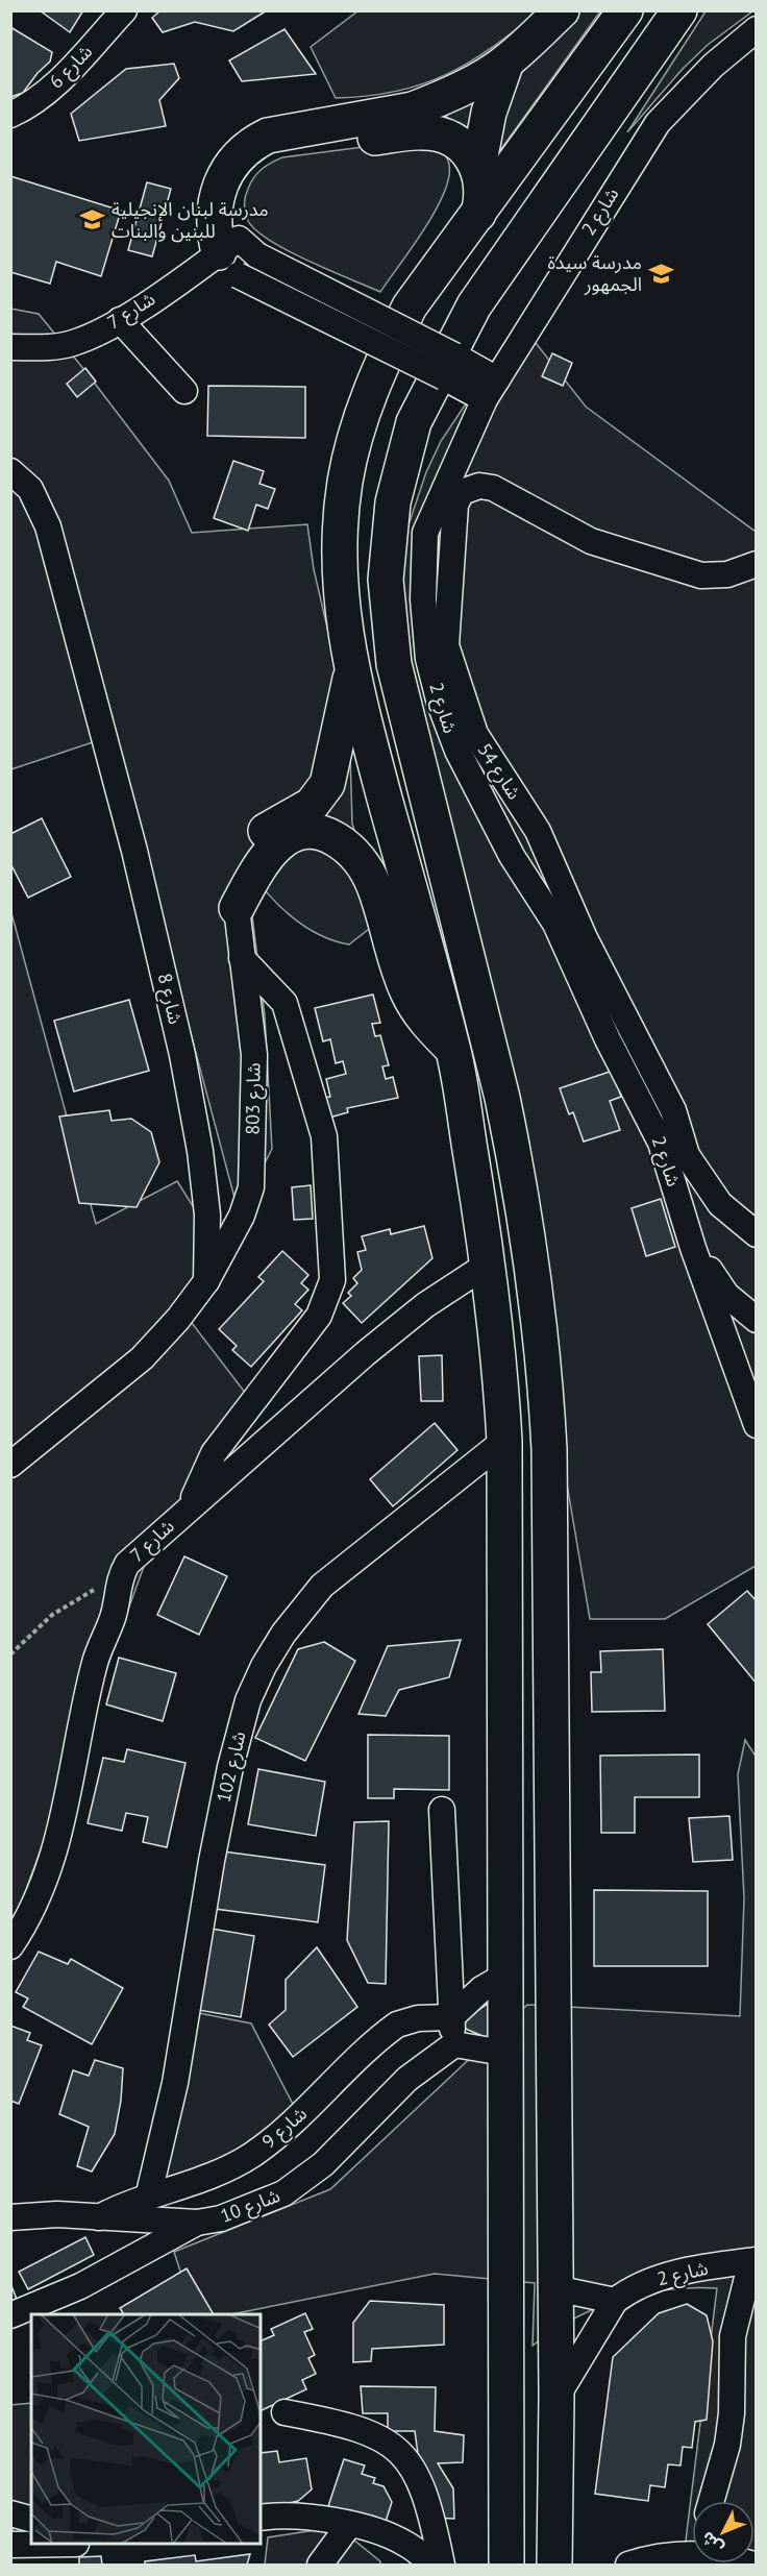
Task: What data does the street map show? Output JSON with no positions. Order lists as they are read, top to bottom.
{
  "streets": {
    "street": [
      "شارع 6",
      "شارع 2",
      "شارع 7",
      "شارع 54",
      "شارع 8",
      "شارع 803",
      "شارع 102",
      "شارع 9",
      "شارع 10"
    ]
  },
  "crossings": [
    ["شارع 8", "شارع 803"],
    ["شارع 102", "شارع 9"]
  ],
  "places": {
    "school or university": ["مدرسة لبنان الإنجيلية للبنين والبنات", "مدرسة سيدة الجمهور"]
  },
  "north": "bottom left"
}
